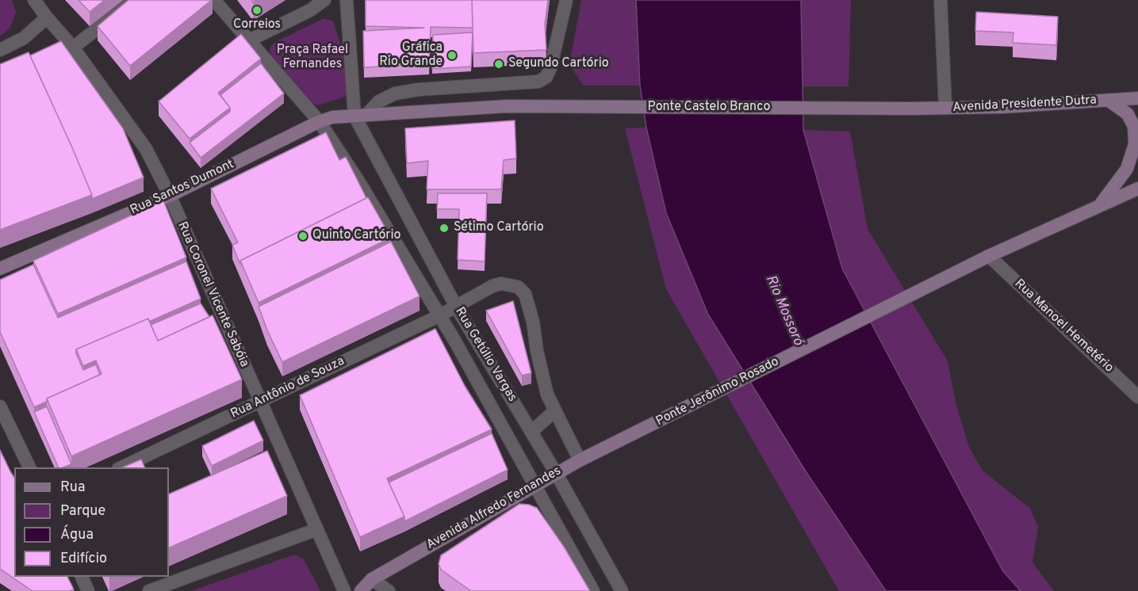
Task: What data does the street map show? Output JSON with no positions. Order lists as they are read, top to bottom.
{
  "streets": {
    "main road": [
      "Avenida Presidente Dutra",
      "Ponte Castelo Branco",
      "Rua Santos Dumont",
      "Ponte Jerônimo Rosado",
      "Avenida Alfredo Fernandes"
    ],
    "street": [
      "Rua Coronel Vicente Sabóia",
      "Rua Manoel Hemetério",
      "Rua Getúlio Vargas",
      "Rua Antônio de Souza"
    ]
  },
  "crossings": [
    ["Avenida Presidente Dutra", "Ponte Castelo Branco"],
    ["Ponte Castelo Branco", "Rua Santos Dumont"],
    ["Rua Santos Dumont", "Rua Coronel Vicente Sabóia"],
    ["Rua Santos Dumont", "Rua Getúlio Vargas"],
    ["Rua Coronel Vicente Sabóia", "Rua Antônio de Souza"],
    ["Rua Manoel Hemetério", "Ponte Jerônimo Rosado"],
    ["Rua Getúlio Vargas", "Rua Antônio de Souza"],
    ["Rua Getúlio Vargas", "Avenida Alfredo Fernandes"],
    ["Ponte Jerônimo Rosado", "Avenida Alfredo Fernandes"]
  ],
  "water": ["Rio Mossoró"],
  "parks": ["Praça Rafael Fernandes"],
  "places": [
    "Correios",
    "Gráfica Rio Grande",
    "Segundo Cartório",
    "Sétimo Cartório",
    "Quinto Cartório"
  ],
  "legend": [
    "Rua",
    "Parque",
    "Água",
    "Edifício"
  ]
}
